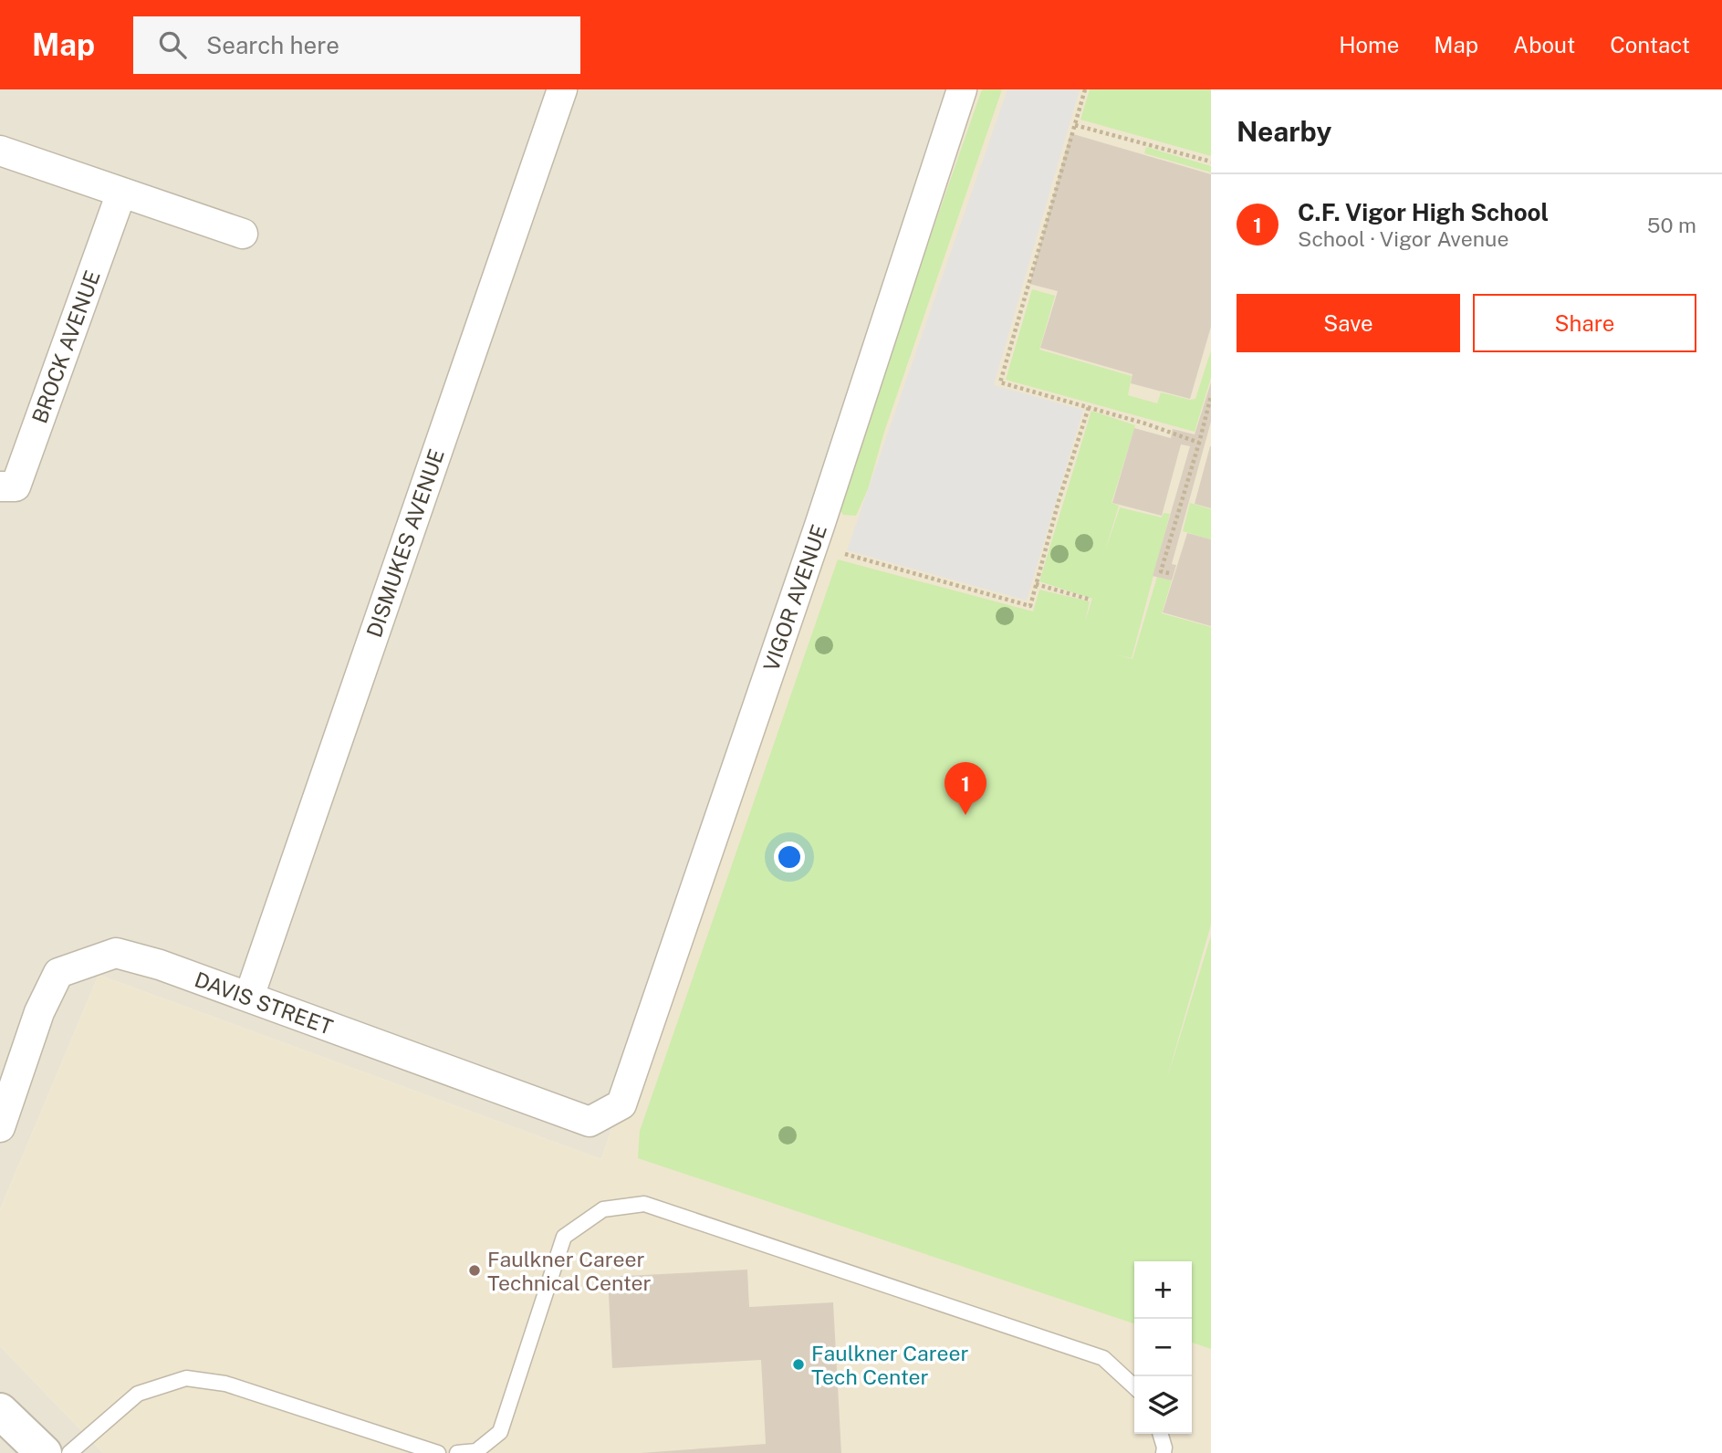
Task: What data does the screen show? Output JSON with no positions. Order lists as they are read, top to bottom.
{
  "streets": {
    "street": [
      "BROCK AVENUE",
      "DISMUKES AVENUE",
      "VIGOR AVENUE",
      "DAVIS STREET"
    ]
  },
  "crossings": [
    ["DISMUKES AVENUE", "DAVIS STREET"],
    ["VIGOR AVENUE", "DAVIS STREET"]
  ],
  "places": ["Faulkner Career Technical Center", "Faulkner Career Tech Center"],
  "page": {
    "header": "Map",
    "search": "Search here",
    "nav": [
      "Home",
      "Map",
      "About",
      "Contact"
    ],
    "heading": "Nearby",
    "list": [
      {
        "mark": "1",
        "name": "C.F. Vigor High School",
        "note": "School · Vigor Avenue",
        "value": "50 m"
      }
    ],
    "buttons": ["Save", "Share"],
    "pins": "1",
    "map_buttons": ["+", "−"]
  }
}
